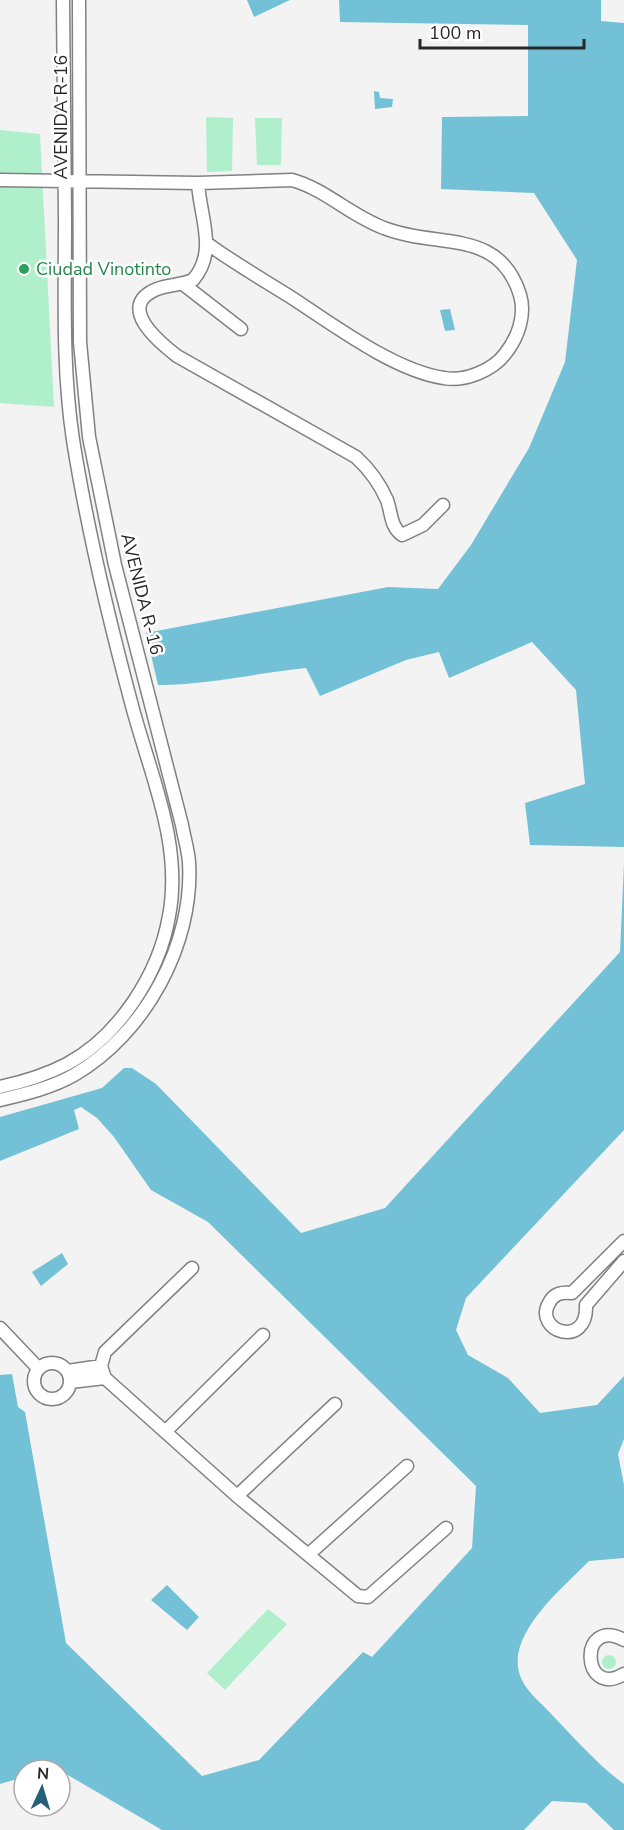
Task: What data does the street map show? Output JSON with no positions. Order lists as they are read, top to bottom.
{
  "streets": {
    "street": ["AVENIDA R-16"]
  },
  "places": ["Ciudad Vinotinto"],
  "scale_bar": "100 m",
  "north": "top"
}
